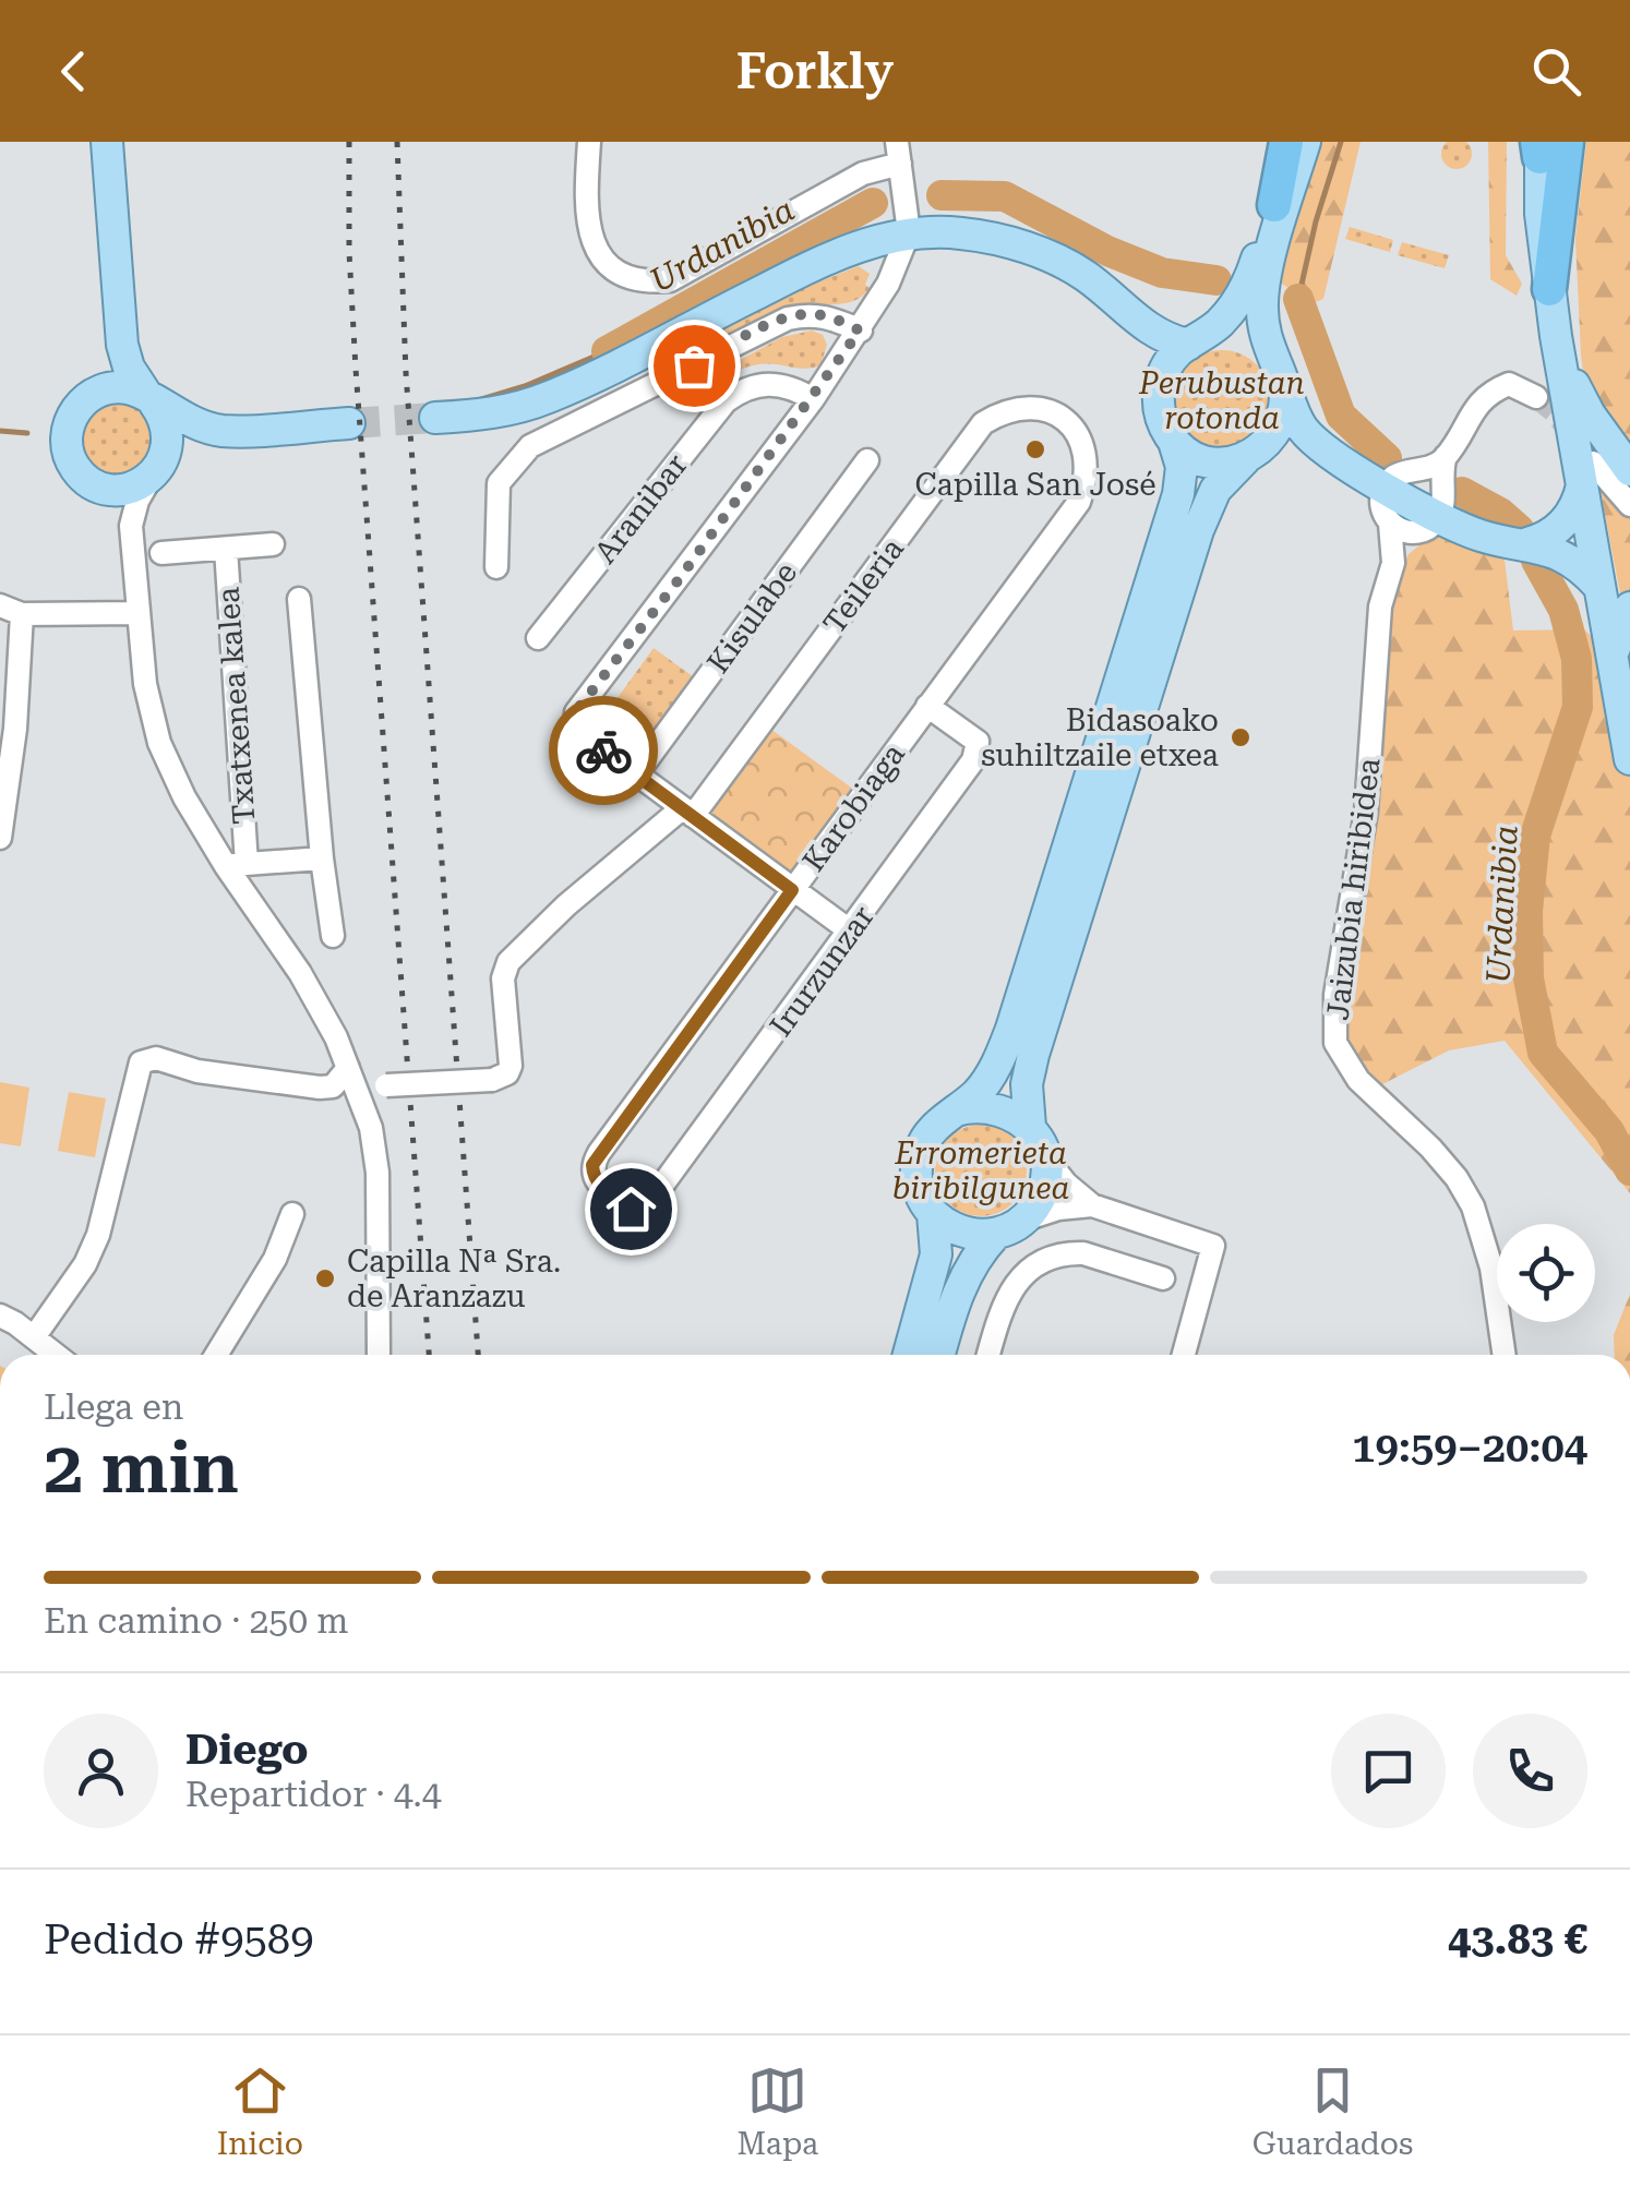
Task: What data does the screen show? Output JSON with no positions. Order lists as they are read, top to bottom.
{
  "streets": {
    "street": [
      "Aranibar",
      "Teileria",
      "Kisulabe",
      "Txatxenea kalea",
      "Karobiaga",
      "Jaizubia hiribidea",
      "Irurzunzar"
    ]
  },
  "crossings": [
    ["Teileria", "Karobiaga"],
    ["Karobiaga", "Irurzunzar"]
  ],
  "water": ["Urdanibia"],
  "parks": ["Perubustan rotonda", "Erromerieta biribilgunea"],
  "places": ["Capilla San José", "Bidasoako suhiltzaile etxea", "Capilla Nª Sra. de Aranzazu"],
  "page": {
    "header": "Forkly",
    "heading": ["2 min", "Llega en", "19:59–20:04"],
    "panel": [
      "Diego",
      "Repartidor · 4.4",
      "Pedido #9589",
      "43.83 €"
    ],
    "bar": "En camino · 250 m",
    "tabs": ["Inicio", "Mapa", "Guardados"]
  }
}
